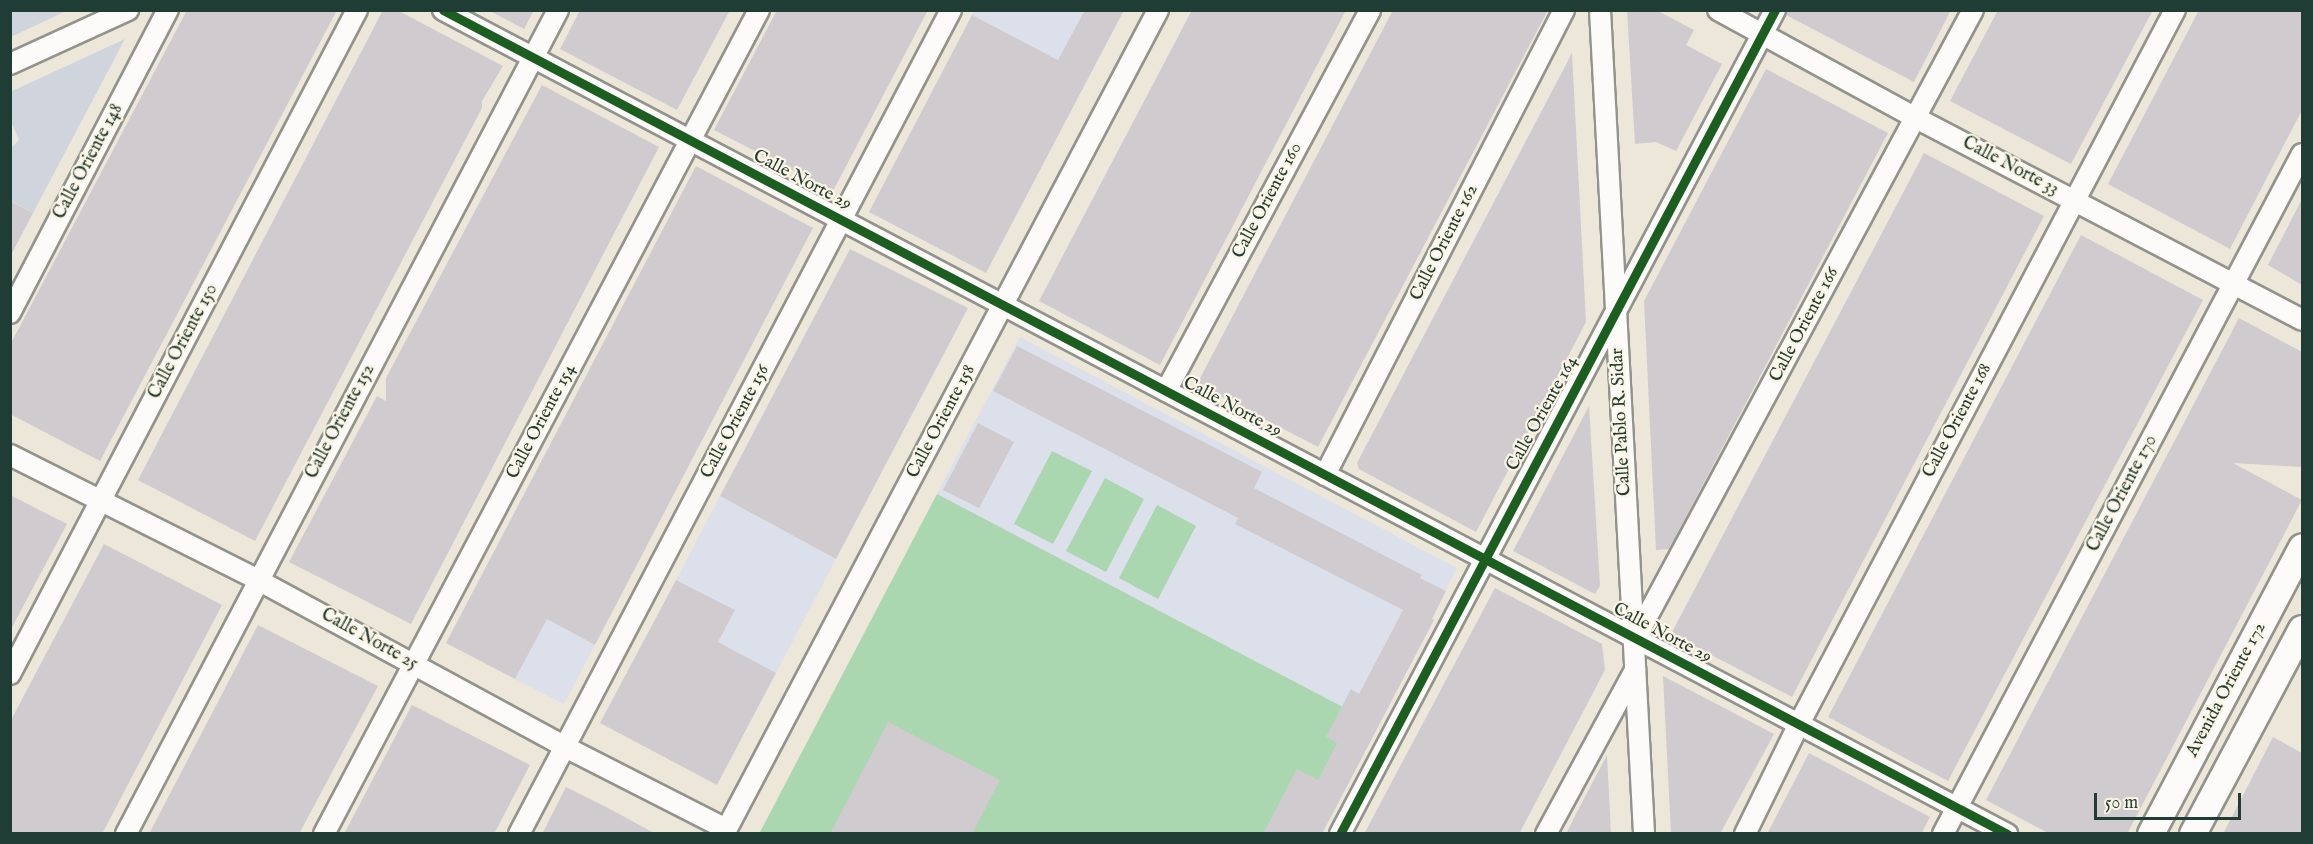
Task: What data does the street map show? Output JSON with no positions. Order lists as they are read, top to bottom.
{
  "streets": {
    "street": [
      "Calle Oriente 148",
      "Calle Norte 33",
      "Calle Norte 29",
      "Calle Oriente 160",
      "Calle Oriente 162",
      "Calle Oriente 166",
      "Calle Oriente 150",
      "Calle Oriente 164",
      "Calle Oriente 168",
      "Calle Oriente 152",
      "Calle Oriente 154",
      "Calle Oriente 156",
      "Calle Oriente 158",
      "Calle Pablo R. Sidar",
      "Calle Oriente 170",
      "Calle Norte 25",
      "Avenida Oriente 172"
    ]
  },
  "crossings": [
    ["Calle Norte 33", "Calle Oriente 166"],
    ["Calle Norte 33", "Calle Oriente 164"],
    ["Calle Norte 33", "Calle Oriente 168"],
    ["Calle Norte 33", "Calle Oriente 170"],
    ["Calle Norte 29", "Calle Oriente 160"],
    ["Calle Norte 29", "Calle Oriente 162"],
    ["Calle Norte 29", "Calle Oriente 166"],
    ["Calle Norte 29", "Calle Oriente 164"],
    ["Calle Norte 29", "Calle Oriente 168"],
    ["Calle Norte 29", "Calle Oriente 152"],
    ["Calle Norte 29", "Calle Oriente 154"],
    ["Calle Norte 29", "Calle Oriente 156"],
    ["Calle Norte 29", "Calle Oriente 158"],
    ["Calle Norte 29", "Calle Pablo R. Sidar"],
    ["Calle Norte 29", "Calle Oriente 170"],
    ["Calle Oriente 166", "Calle Pablo R. Sidar"],
    ["Calle Oriente 150", "Calle Norte 25"],
    ["Calle Oriente 164", "Calle Pablo R. Sidar"],
    ["Calle Oriente 152", "Calle Norte 25"],
    ["Calle Oriente 154", "Calle Norte 25"],
    ["Calle Oriente 156", "Calle Norte 25"],
    ["Calle Oriente 158", "Calle Norte 25"]
  ],
  "scale_bar": "50 m"
}
